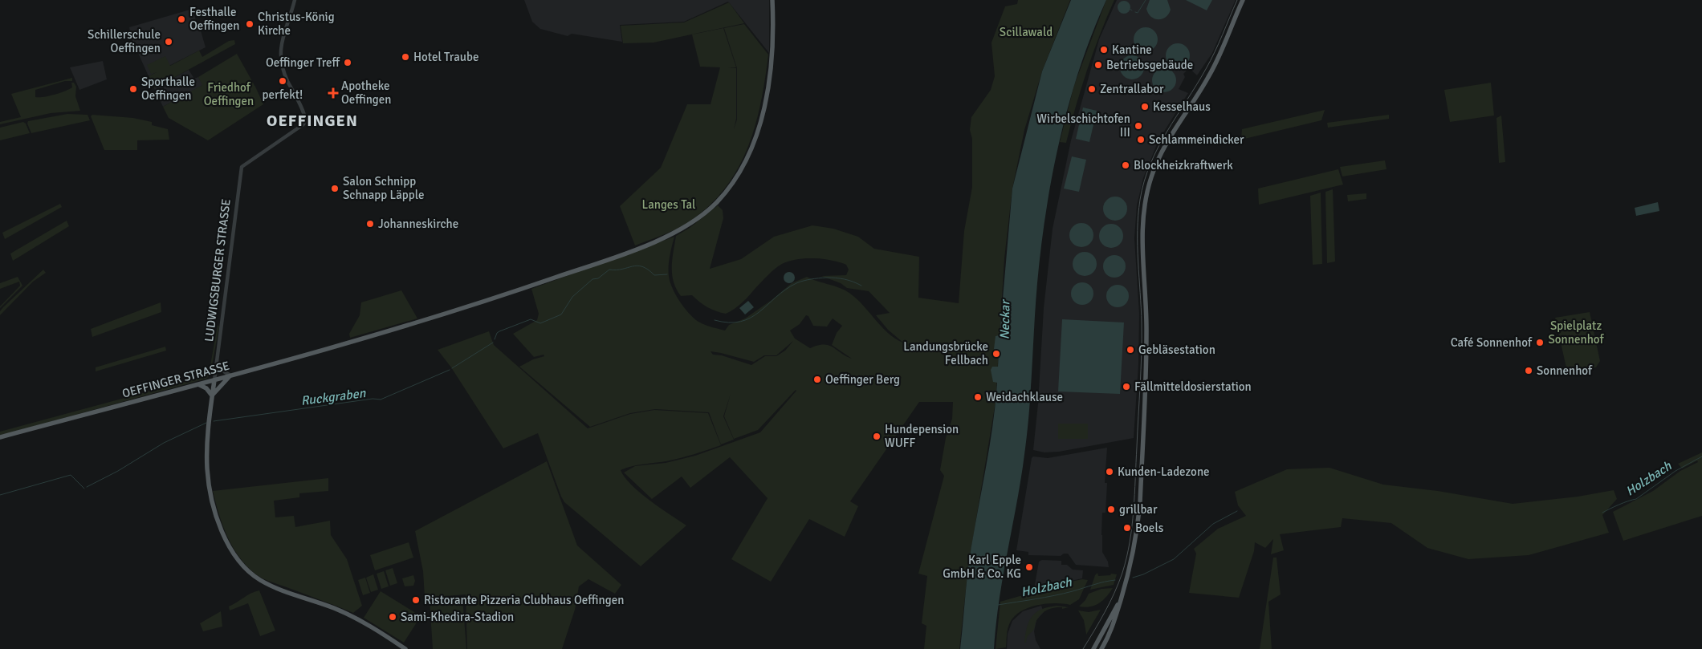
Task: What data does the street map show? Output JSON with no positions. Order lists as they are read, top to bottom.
{
  "streets": {
    "main road": ["OEFFINGER STRASSE"],
    "street": ["LUDWIGSBURGER STRASSE"]
  },
  "crossings": [
    ["LUDWIGSBURGER STRASSE", "OEFFINGER STRASSE"]
  ],
  "districts": ["OEFFINGEN"],
  "water": ["Neckar", "Ruckgraben", "Holzbach"],
  "parks": [
    "Scillawald",
    "Friedhof Oeffingen",
    "Langes Tal",
    "Spielplatz Sonnenhof"
  ],
  "places": {
    "other": [
      "Festhalle Oeffingen",
      "Christus-König Kirche",
      "Schillerschule Oeffingen",
      "Kantine",
      "Hotel Traube",
      "Oeffinger Treff",
      "Betriebsgebäude",
      "perfekt!",
      "Sporthalle Oeffingen",
      "Zentrallabor",
      "Kesselhaus",
      "Wirbelschichtofen III",
      "Schlammeindicker",
      "Blockheizkraftwerk",
      "Salon Schnipp Schnapp Läpple",
      "Johanneskirche",
      "Café Sonnenhof",
      "Gebläsestation",
      "Landungsbrücke Fellbach",
      "Sonnenhof",
      "Oeffinger Berg",
      "Fällmitteldosierstation",
      "Weidachklause",
      "Hundepension WUFF",
      "Kunden-Ladezone",
      "grillbar",
      "Boels",
      "Karl Epple GmbH & Co. KG",
      "Ristorante Pizzeria Clubhaus Oeffingen",
      "Sami-Khedira-Stadion"
    ],
    "health": ["Apotheke Oeffingen"]
  }
}
